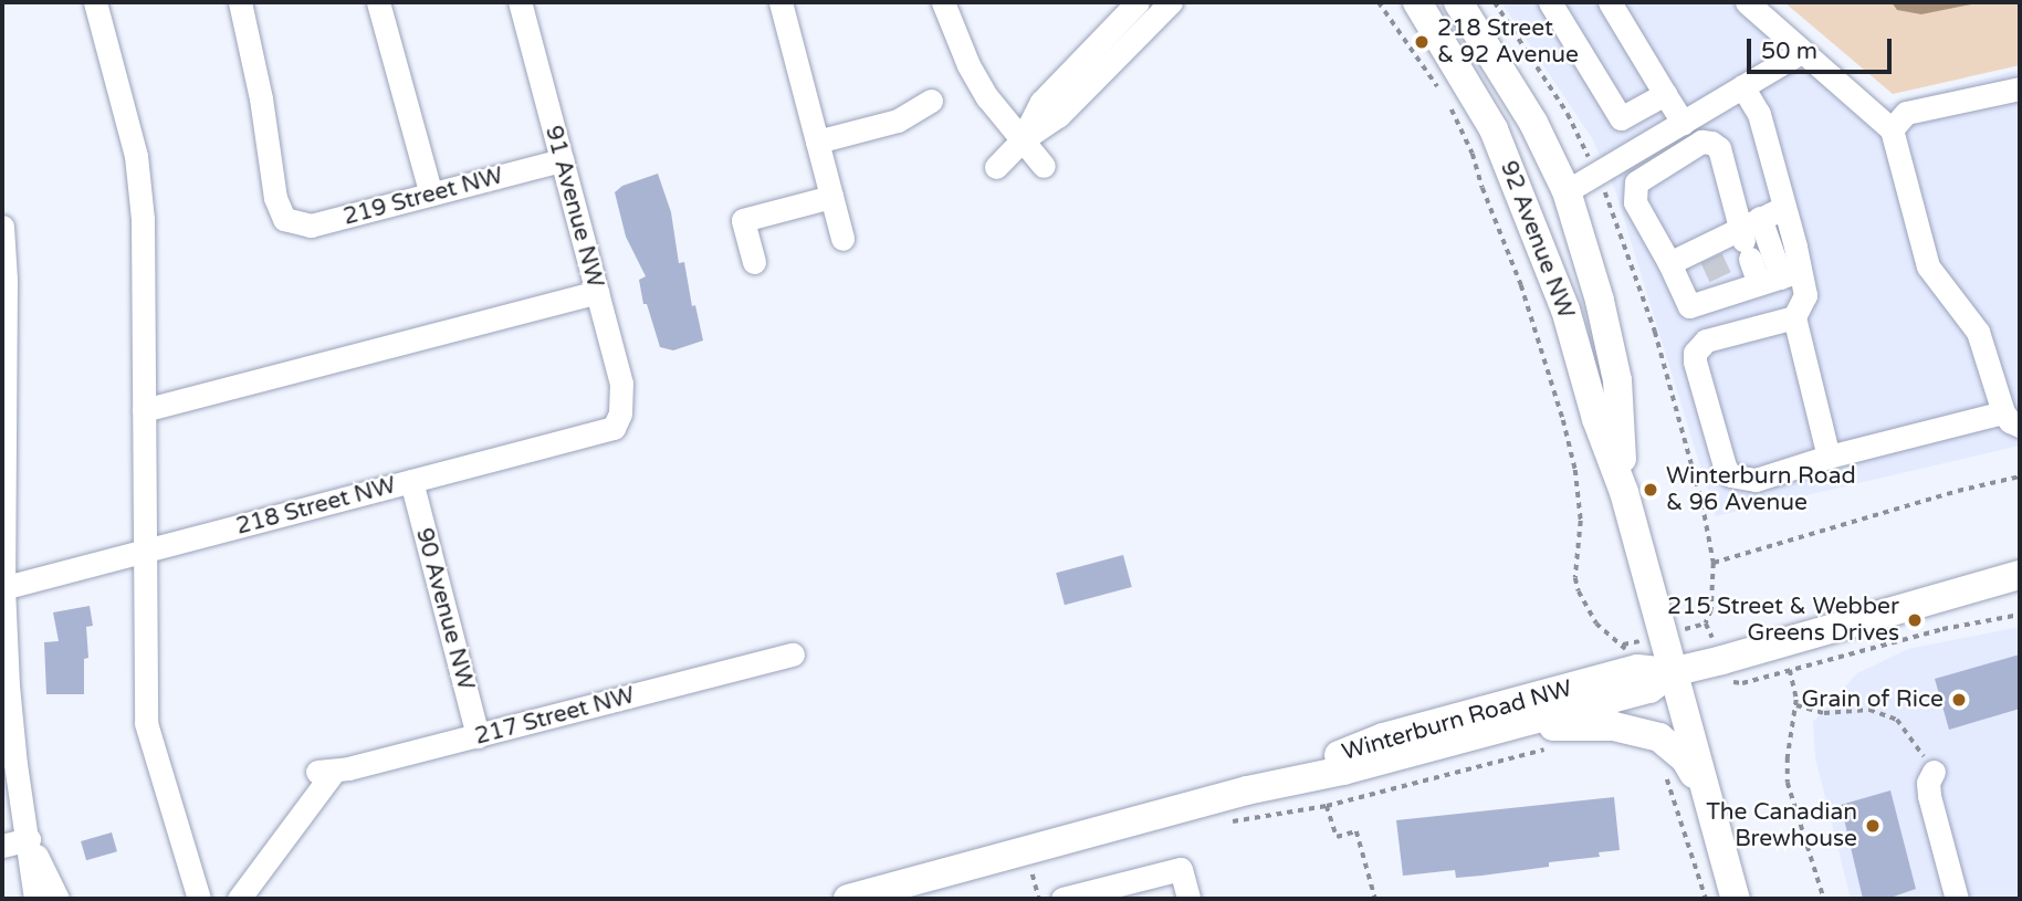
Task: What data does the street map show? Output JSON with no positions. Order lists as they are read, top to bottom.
{
  "streets": {
    "main road": ["92 Avenue NW", "Winterburn Road NW"],
    "street": [
      "219 Street NW",
      "91 Avenue NW",
      "218 Street NW",
      "90 Avenue NW",
      "217 Street NW"
    ]
  },
  "crossings": [
    ["219 Street NW", "91 Avenue NW"],
    ["91 Avenue NW", "218 Street NW"],
    ["92 Avenue NW", "Winterburn Road NW"],
    ["218 Street NW", "90 Avenue NW"],
    ["90 Avenue NW", "217 Street NW"]
  ],
  "places": [
    "218 Street & 92 Avenue",
    "Winterburn Road & 96 Avenue",
    "215 Street & Webber Greens Drives",
    "Grain of Rice",
    "The Canadian Brewhouse"
  ],
  "scale_bar": "50 m"
}
